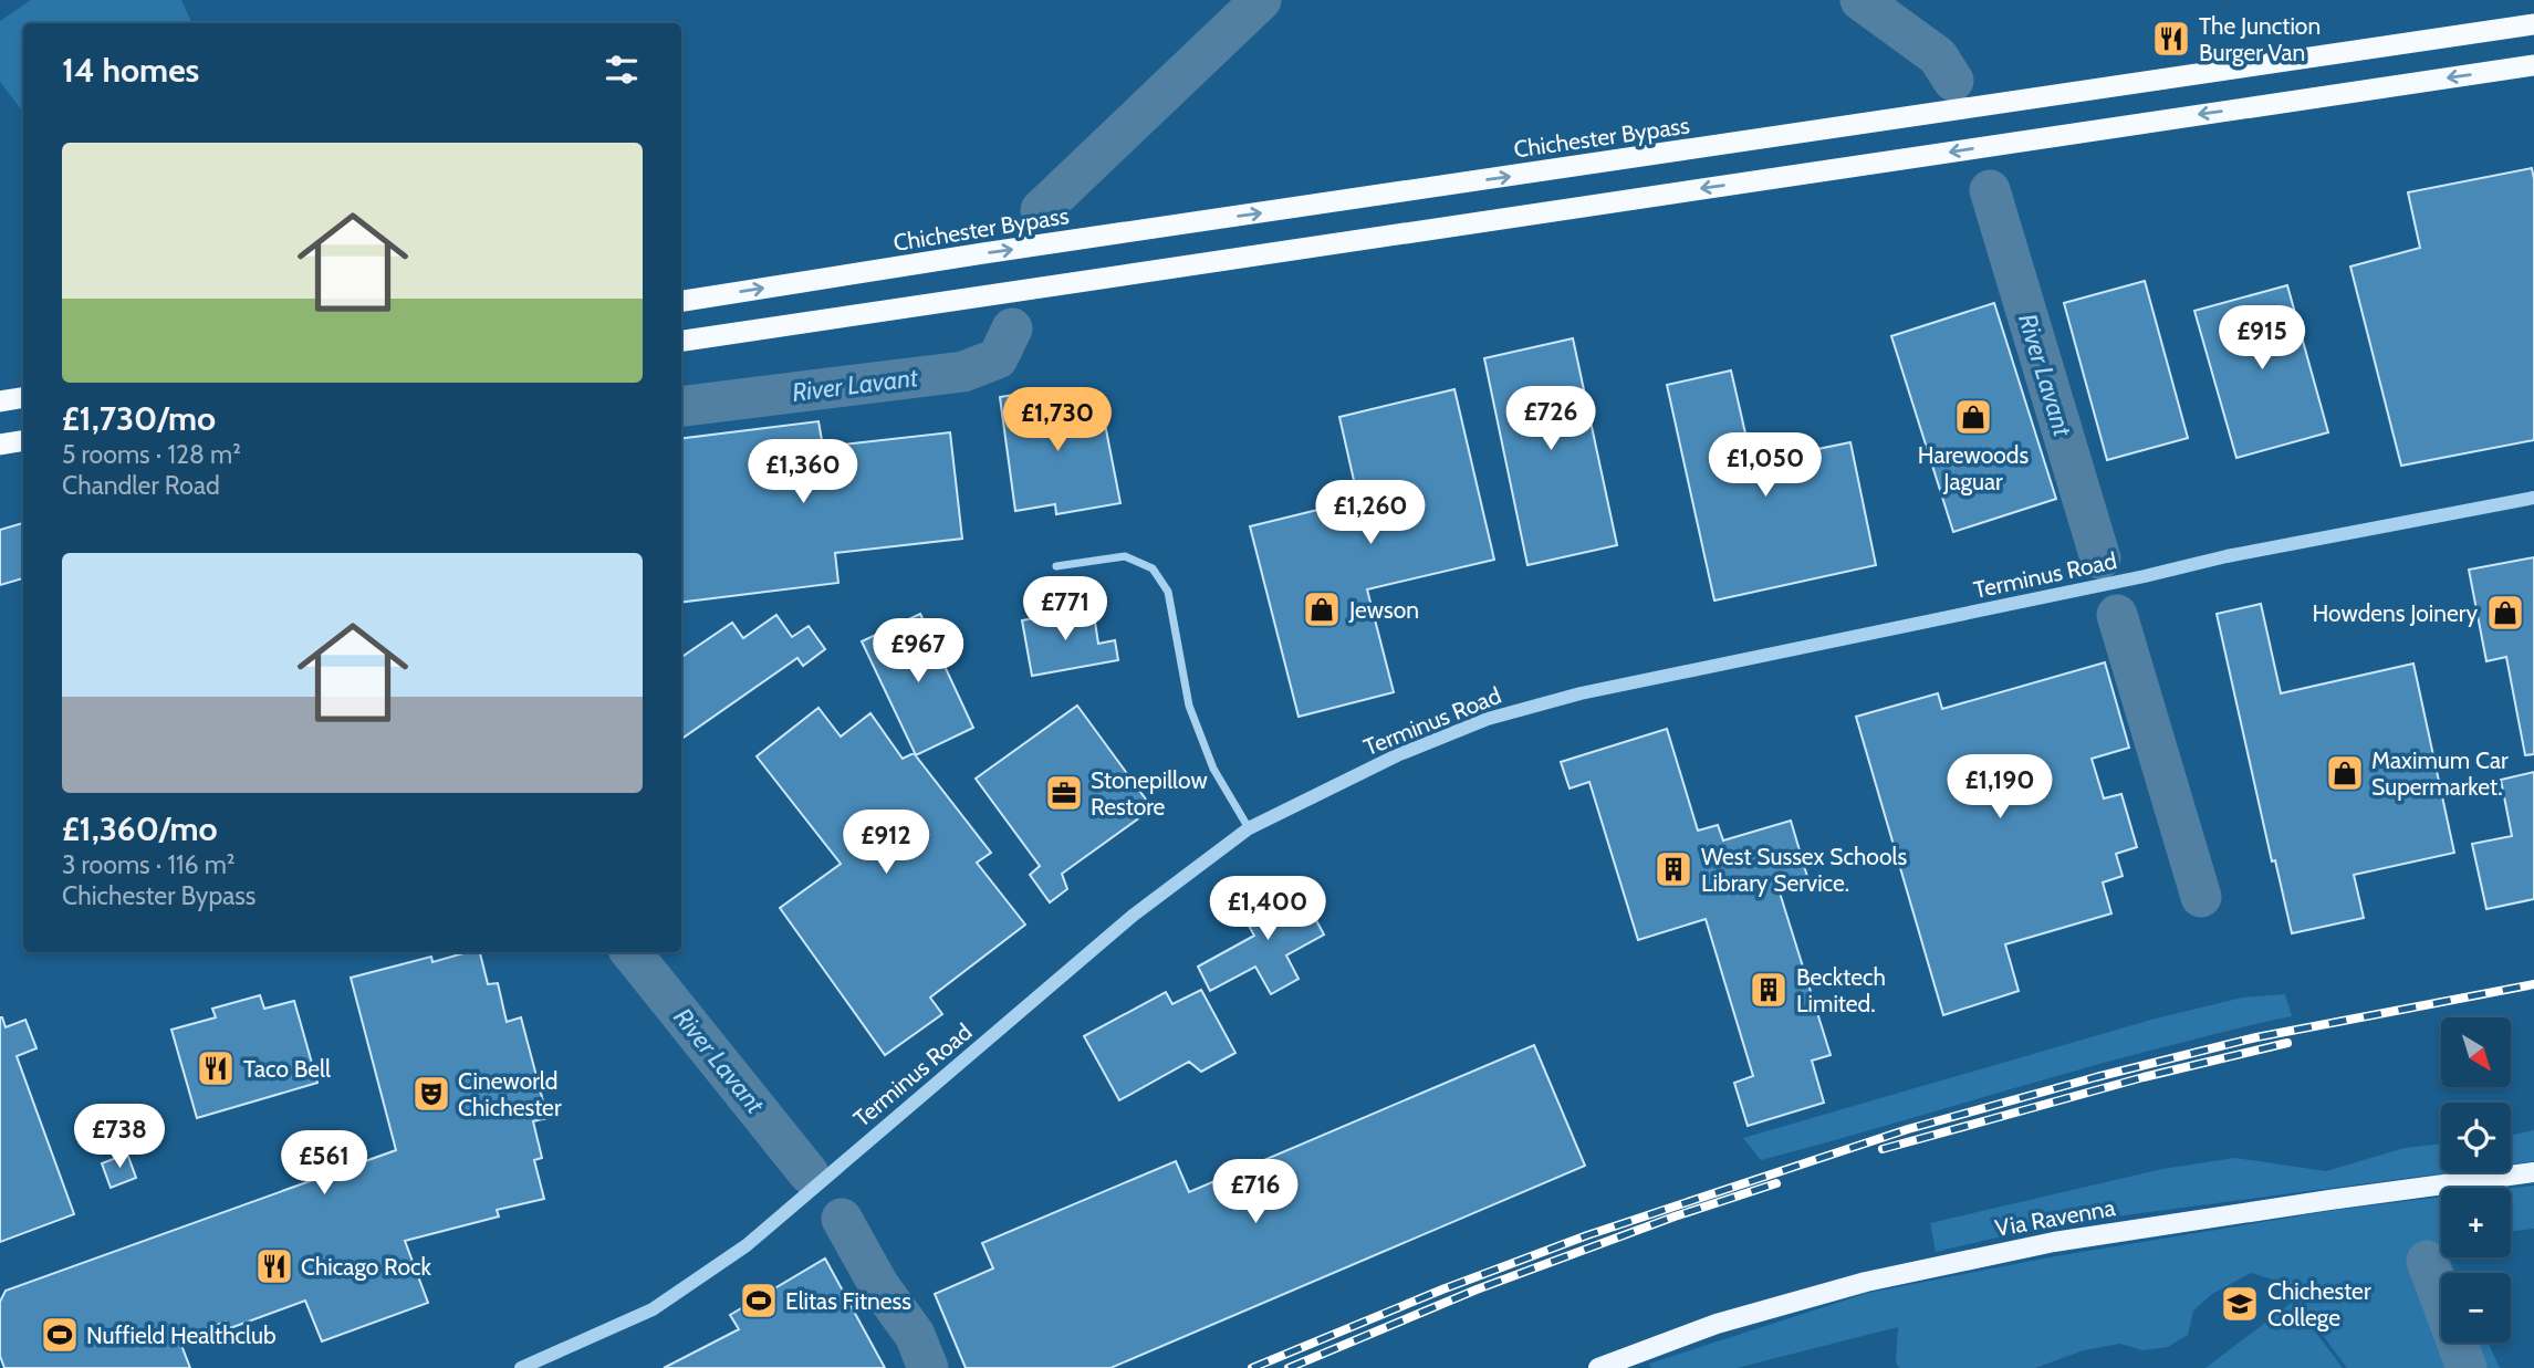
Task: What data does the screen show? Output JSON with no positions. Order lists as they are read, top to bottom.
{
  "streets": {
    "highway": ["Chichester Bypass"],
    "main road": ["Via Ravenna"],
    "street": ["Terminus Road"]
  },
  "water": ["River Lavant"],
  "places": {
    "restaurant": ["The Junction Burger Van", "Taco Bell", "Chicago Rock"],
    "shop": [
      "Harewoods Jaguar",
      "Jewson",
      "Howdens Joinery",
      "Maximum Car Supermarket."
    ],
    "office": ["Stonepillow Restore"],
    "building": ["West Sussex Schools Library Service.", "Becktech Limited."],
    "theatre": ["Cineworld Chichester"],
    "sports": ["Elitas Fitness", "Nuffield Healthclub"],
    "school or university": ["Chichester College"]
  },
  "north": "bottom right",
  "page": {
    "heading": "14 homes",
    "list": [
      {
        "name": "£1,730/mo",
        "note": "5 rooms · 128 m² · Chandler Road"
      },
      {
        "name": "£1,360/mo",
        "note": "3 rooms · 116 m² · Chichester Bypass"
      }
    ],
    "price": [
      "£915",
      "£726",
      "£1,730",
      "£1,050",
      "£1,360",
      "£1,260",
      "£771",
      "£967",
      "£1,190",
      "£912",
      "£1,400",
      "£738",
      "£561",
      "£716"
    ],
    "map_buttons": ["+", "−"]
  }
}
